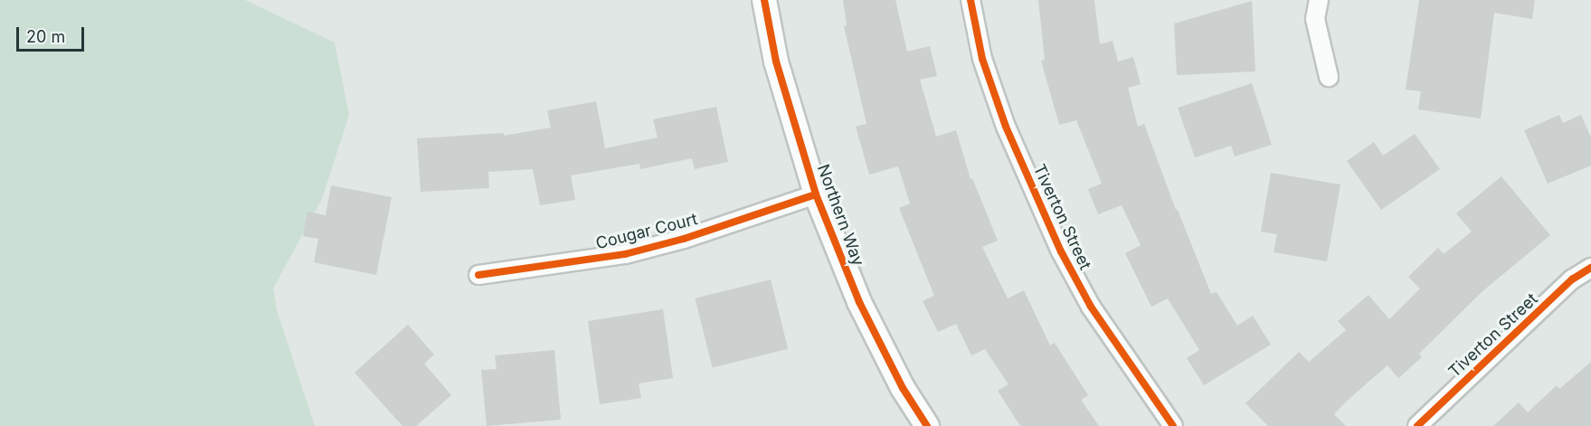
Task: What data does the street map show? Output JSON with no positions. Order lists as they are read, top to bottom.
{
  "streets": {
    "street": ["Northern Way", "Tiverton Street", "Cougar Court"]
  },
  "crossings": [
    ["Northern Way", "Cougar Court"]
  ],
  "scale_bar": "20 m"
}
